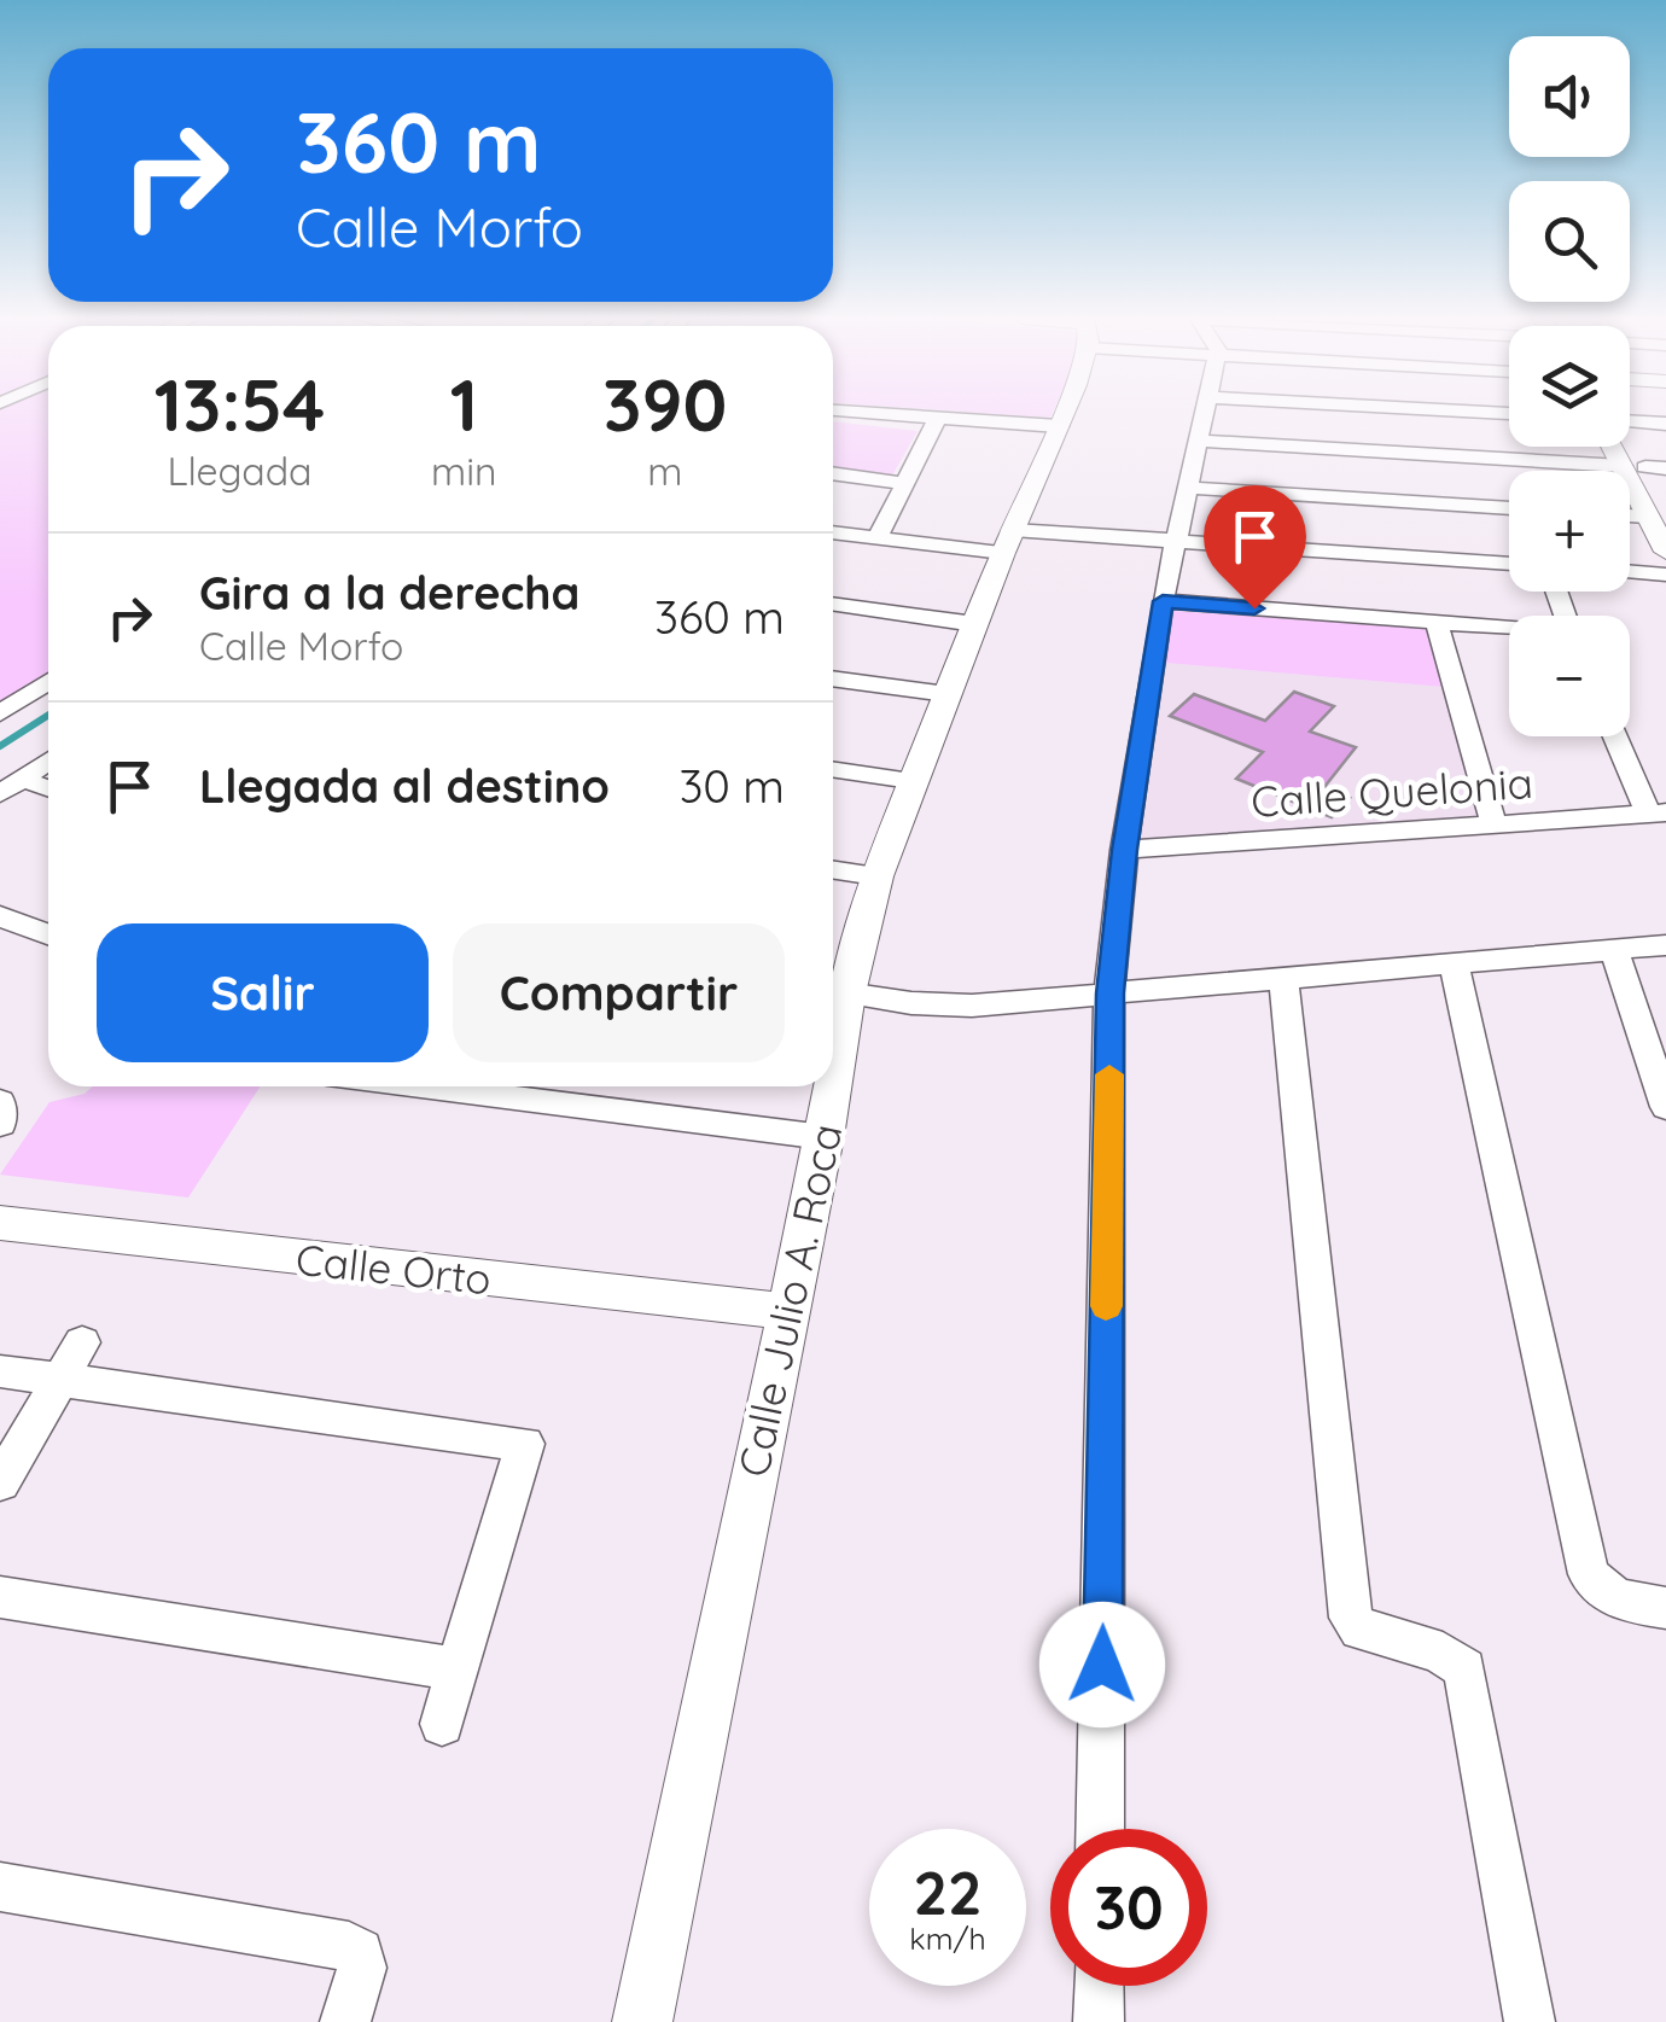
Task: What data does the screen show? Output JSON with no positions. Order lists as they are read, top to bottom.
{
  "streets": {
    "street": ["Calle Quelonia", "Calle Orto", "Calle Julio A. Roca"]
  },
  "crossings": [
    ["Calle Orto", "Calle Julio A. Roca"]
  ],
  "page": {
    "map_buttons": ["+", "−"],
    "turn": ["360 m", "Calle Morfo"],
    "eta": [
      "13:54",
      "Llegada",
      "1",
      "min",
      "390",
      "m"
    ],
    "list": [
      {
        "name": "Gira a la derecha",
        "note": "Calle Morfo",
        "value": "360 m"
      },
      {
        "name": "Llegada al destino",
        "value": "30 m"
      }
    ],
    "buttons": ["Salir", "Compartir"],
    "speed": "22 km/h",
    "limit": "30"
  }
}
